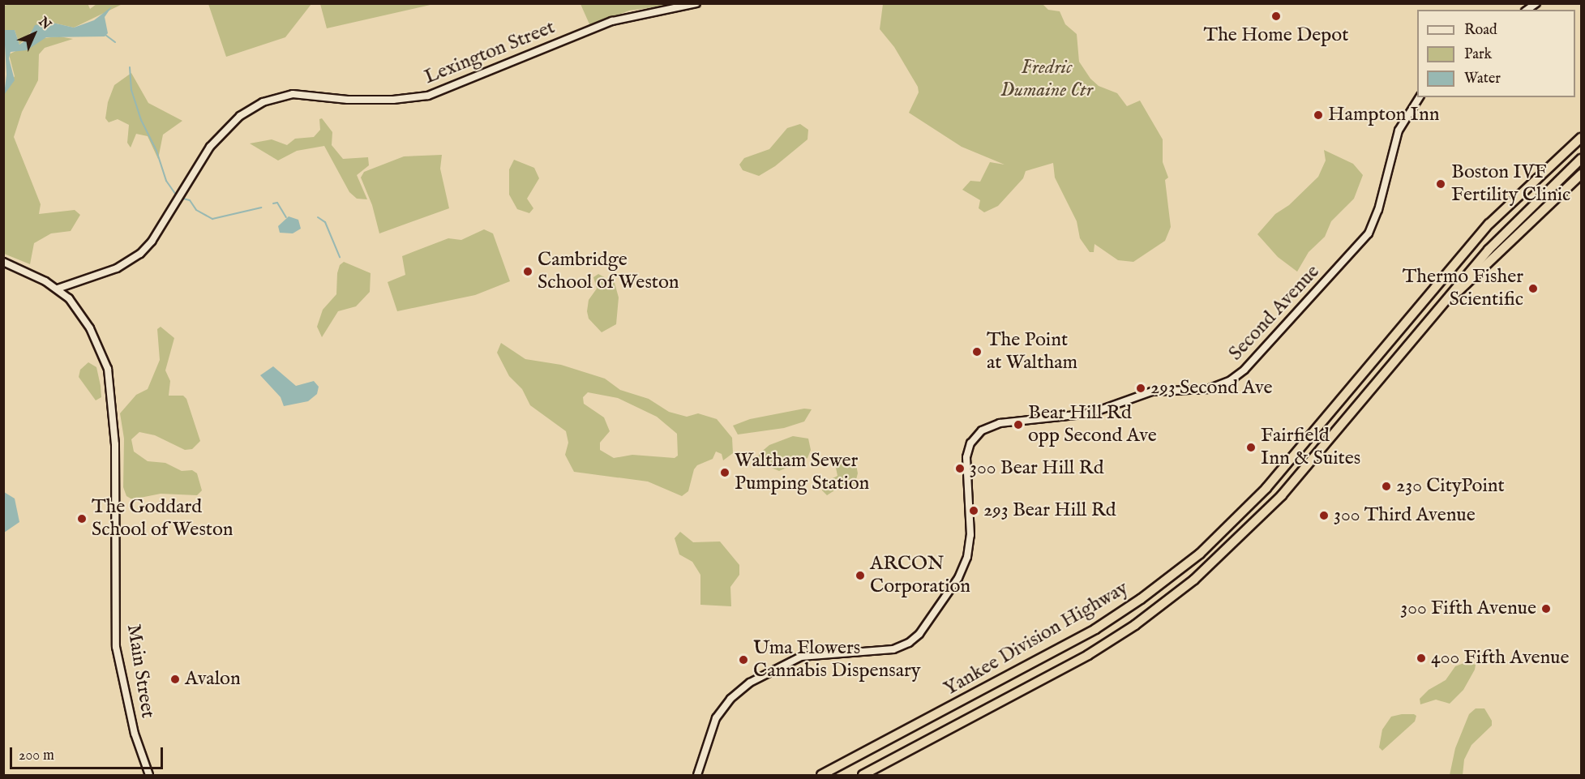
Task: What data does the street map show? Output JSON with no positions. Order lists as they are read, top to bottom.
{
  "streets": {
    "highway": ["Yankee Division Highway"],
    "street": ["Lexington Street", "Second Avenue", "Main Street"]
  },
  "crossings": [
    ["Lexington Street", "Main Street"]
  ],
  "parks": ["Fredric Dumaine Ctr"],
  "places": [
    "The Home Depot",
    "Hampton Inn",
    "Boston IVF Fertility Clinic",
    "Cambridge School of Weston",
    "Thermo Fisher Scientific",
    "The Point at Waltham",
    "293 Second Ave",
    "Bear Hill Rd opp Second Ave",
    "Fairfield Inn & Suites",
    "300 Bear Hill Rd",
    "Waltham Sewer Pumping Station",
    "230 CityPoint",
    "293 Bear Hill Rd",
    "300 Third Avenue",
    "The Goddard School of Weston",
    "ARCON Corporation",
    "300 Fifth Avenue",
    "400 Fifth Avenue",
    "Uma Flowers Cannabis Dispensary",
    "Avalon"
  ],
  "legend": ["Road", "Park", "Water"],
  "scale_bar": "200 m",
  "north": "top right"
}
